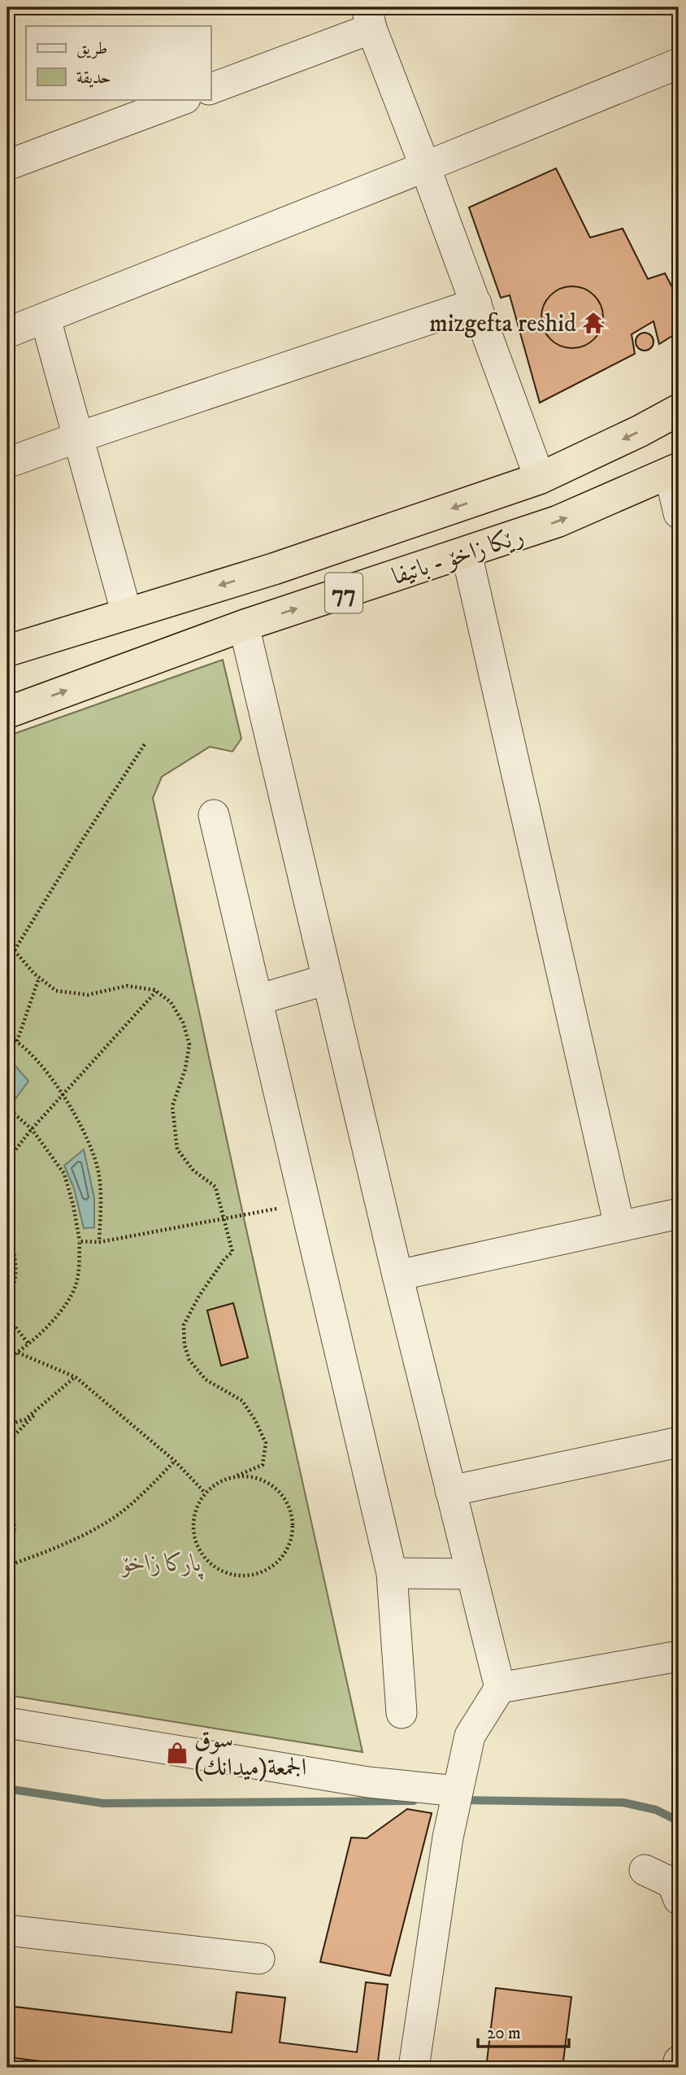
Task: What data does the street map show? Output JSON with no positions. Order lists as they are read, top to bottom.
{
  "streets": {
    "highway": ["رێکا زاخۆ - باتیفا", "77"]
  },
  "parks": ["پارکا زاخۆ"],
  "places": {
    "temple": ["mizgefta reshid"],
    "shop": ["سوق الجمعة(ميدانك)"]
  },
  "legend": ["طريق", "حديقة"],
  "scale_bar": "20 m"
}
